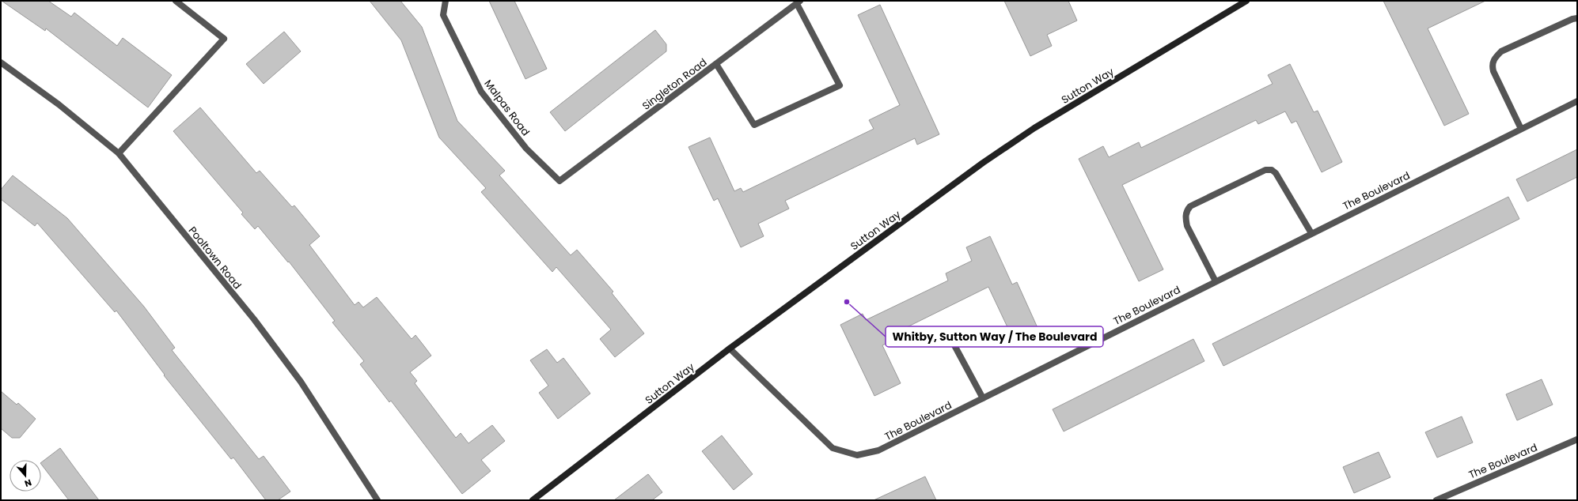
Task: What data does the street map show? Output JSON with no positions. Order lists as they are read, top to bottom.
{
  "streets": {
    "main road": ["Sutton Way"],
    "street": [
      "Singleton Road",
      "Malpas Road",
      "The Boulevard",
      "Pooltown Road"
    ]
  },
  "crossings": [
    ["Singleton Road", "Malpas Road"],
    ["Sutton Way", "The Boulevard"]
  ],
  "places": ["Whitby, Sutton Way / The Boulevard"],
  "north": "bottom"
}
